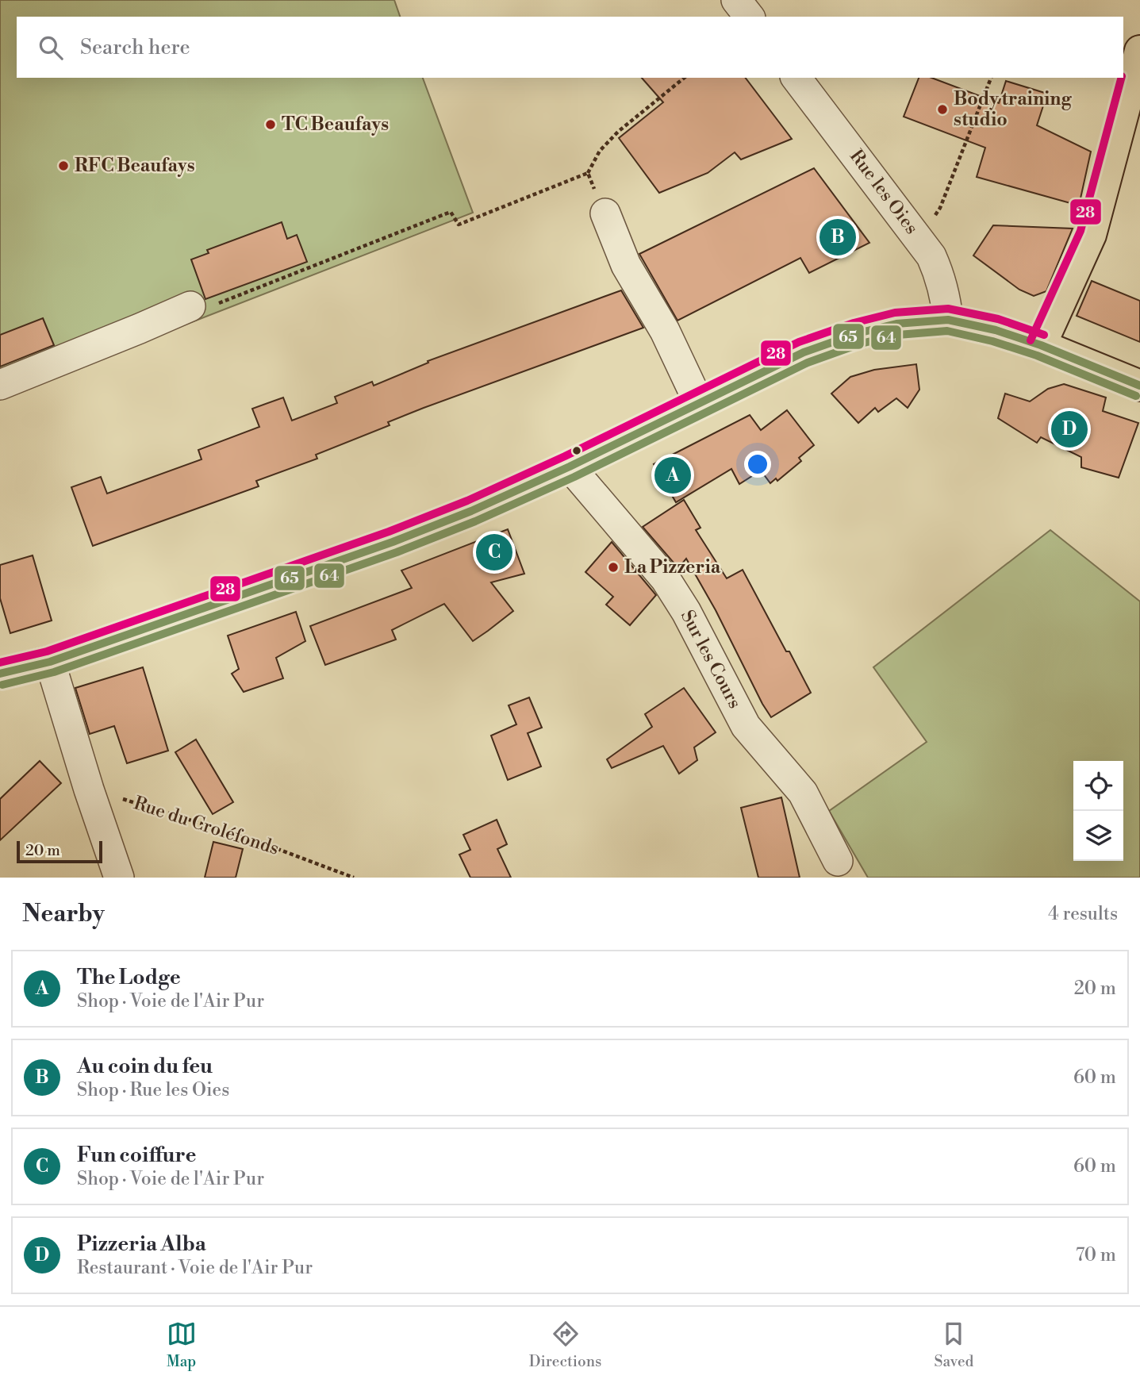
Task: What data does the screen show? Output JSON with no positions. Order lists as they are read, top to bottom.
{
  "streets": {
    "street": ["Rue les Oies", "Sur les Cours"],
    "path": ["Rue du Croléfonds"]
  },
  "places": [
    "Body training studio",
    "TC Beaufays",
    "RFC Beaufays",
    "La Pizzeria"
  ],
  "lines": ["transit line 28", "transit line 65", "transit line 64"],
  "scale_bar": "20 m",
  "page": {
    "search": "Search here",
    "pins": [
      "B",
      "D",
      "A",
      "C"
    ],
    "scale": "20 m",
    "heading": ["Nearby", "4 results"],
    "list": [
      {
        "mark": "A",
        "name": "The Lodge",
        "note": "Shop · Voie de l'Air Pur",
        "value": "20 m"
      },
      {
        "mark": "B",
        "name": "Au coin du feu",
        "note": "Shop · Rue les Oies",
        "value": "60 m"
      },
      {
        "mark": "C",
        "name": "Fun coiffure",
        "note": "Shop · Voie de l'Air Pur",
        "value": "60 m"
      },
      {
        "mark": "D",
        "name": "Pizzeria Alba",
        "note": "Restaurant · Voie de l'Air Pur",
        "value": "70 m"
      }
    ],
    "nav": ["Map", "Directions", "Saved"]
  }
}
